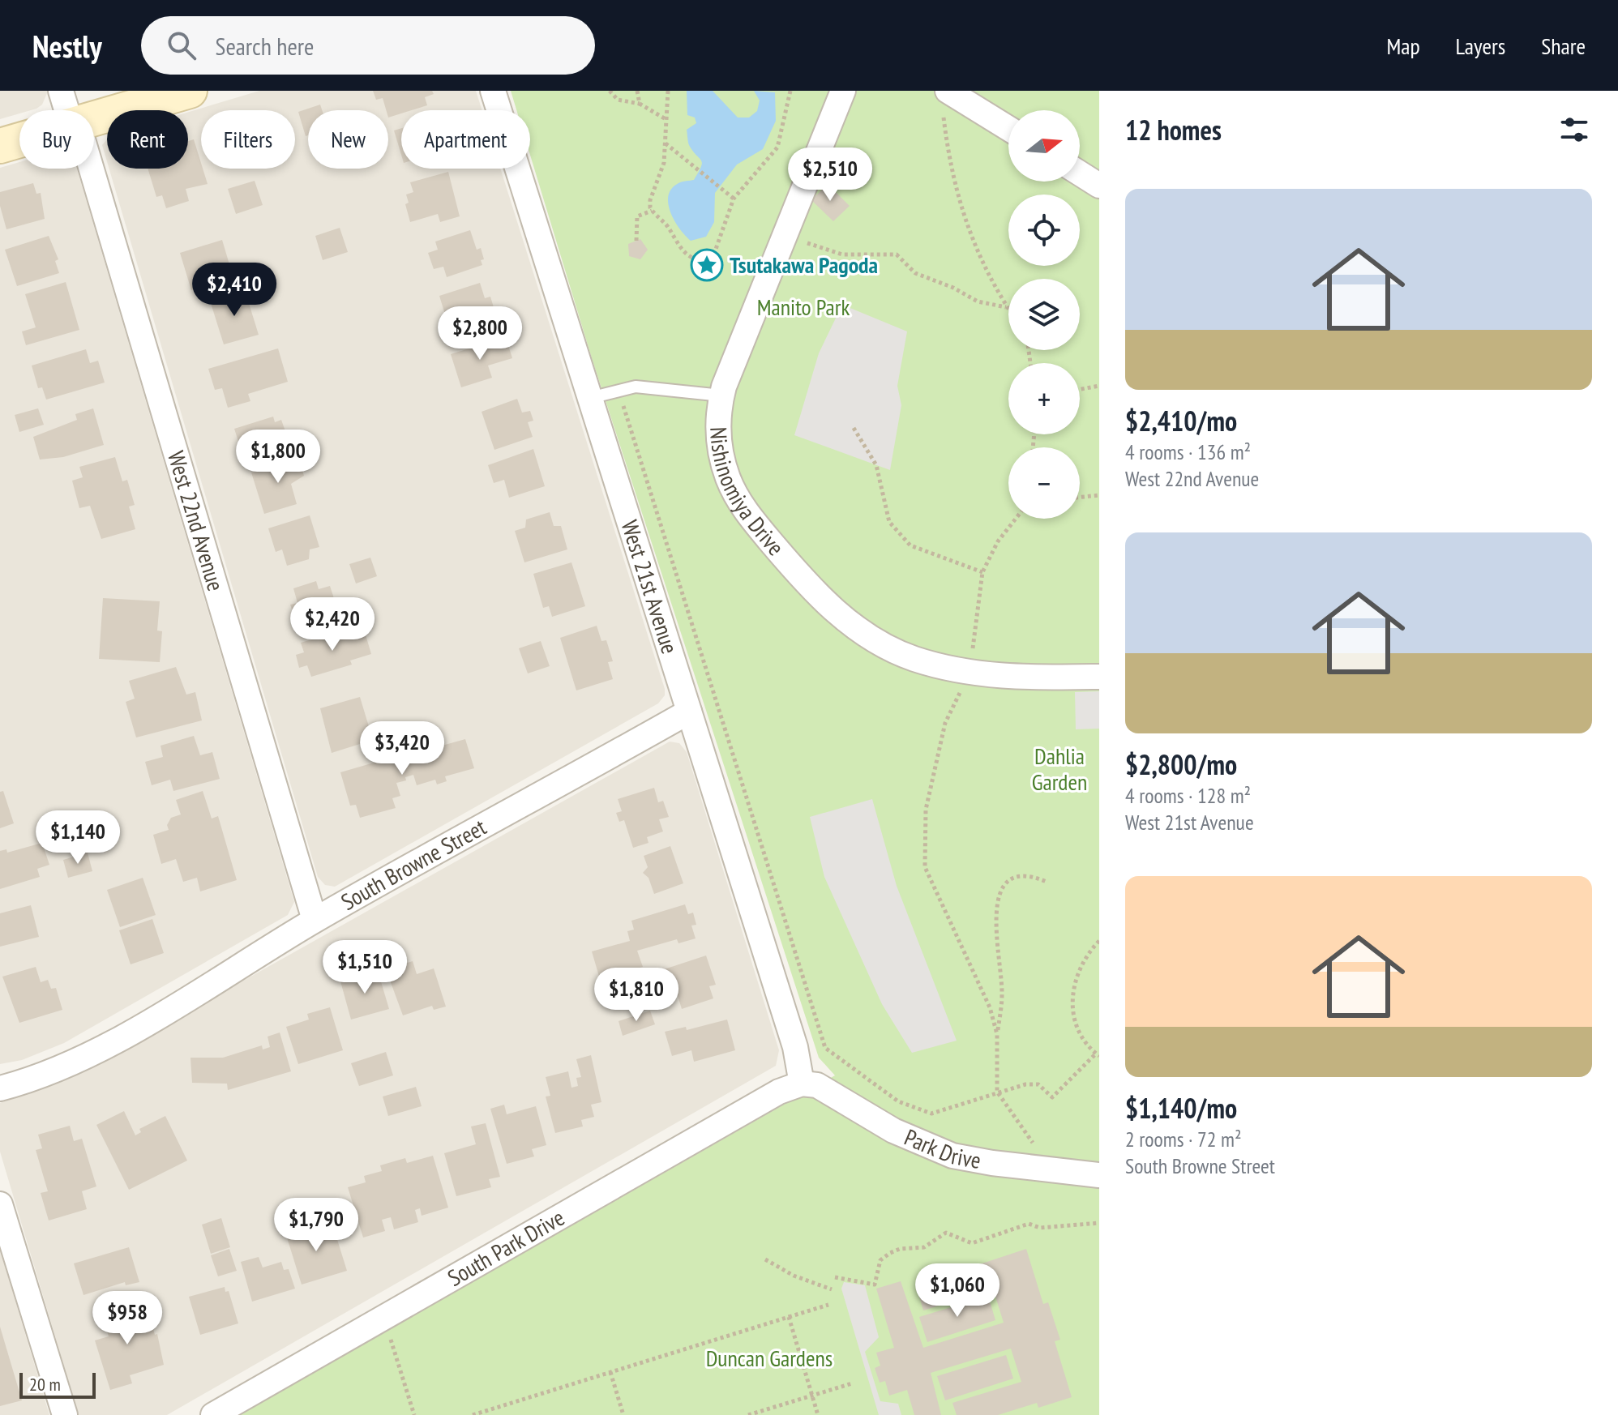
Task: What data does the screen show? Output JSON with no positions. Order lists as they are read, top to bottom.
{
  "streets": {
    "street": [
      "Nishinomiya Drive",
      "West 22nd Avenue",
      "West 21st Avenue",
      "South Browne Street",
      "Park Drive",
      "South Park Drive"
    ]
  },
  "crossings": [
    ["West 22nd Avenue", "South Browne Street"],
    ["West 21st Avenue", "South Browne Street"],
    ["West 21st Avenue", "Park Drive"],
    ["West 21st Avenue", "South Park Drive"],
    ["Park Drive", "South Park Drive"]
  ],
  "parks": ["Manito Park", "Dahlia Garden", "Duncan Gardens"],
  "places": {
    "place": ["Tsutakawa Pagoda"]
  },
  "scale_bar": "20 m",
  "north": "right",
  "page": {
    "header": "Nestly",
    "search": "Search here",
    "nav": ["Map", "Layers", "Share"],
    "heading": "12 homes",
    "map_buttons": ["+", "−"],
    "chip": [
      "Buy",
      "Rent",
      "Filters",
      "New",
      "Apartment"
    ],
    "price": [
      "$2,510",
      "$2,410",
      "$2,800",
      "$1,800",
      "$2,420",
      "$3,420",
      "$1,140",
      "$1,510",
      "$1,810",
      "$1,790",
      "$1,060",
      "$958"
    ],
    "list": [
      {
        "name": "$2,410/mo",
        "note": "4 rooms · 136 m² · West 22nd Avenue"
      },
      {
        "name": "$2,800/mo",
        "note": "4 rooms · 128 m² · West 21st Avenue"
      },
      {
        "name": "$1,140/mo",
        "note": "2 rooms · 72 m² · South Browne Street"
      }
    ],
    "scale": "20 m"
  }
}
